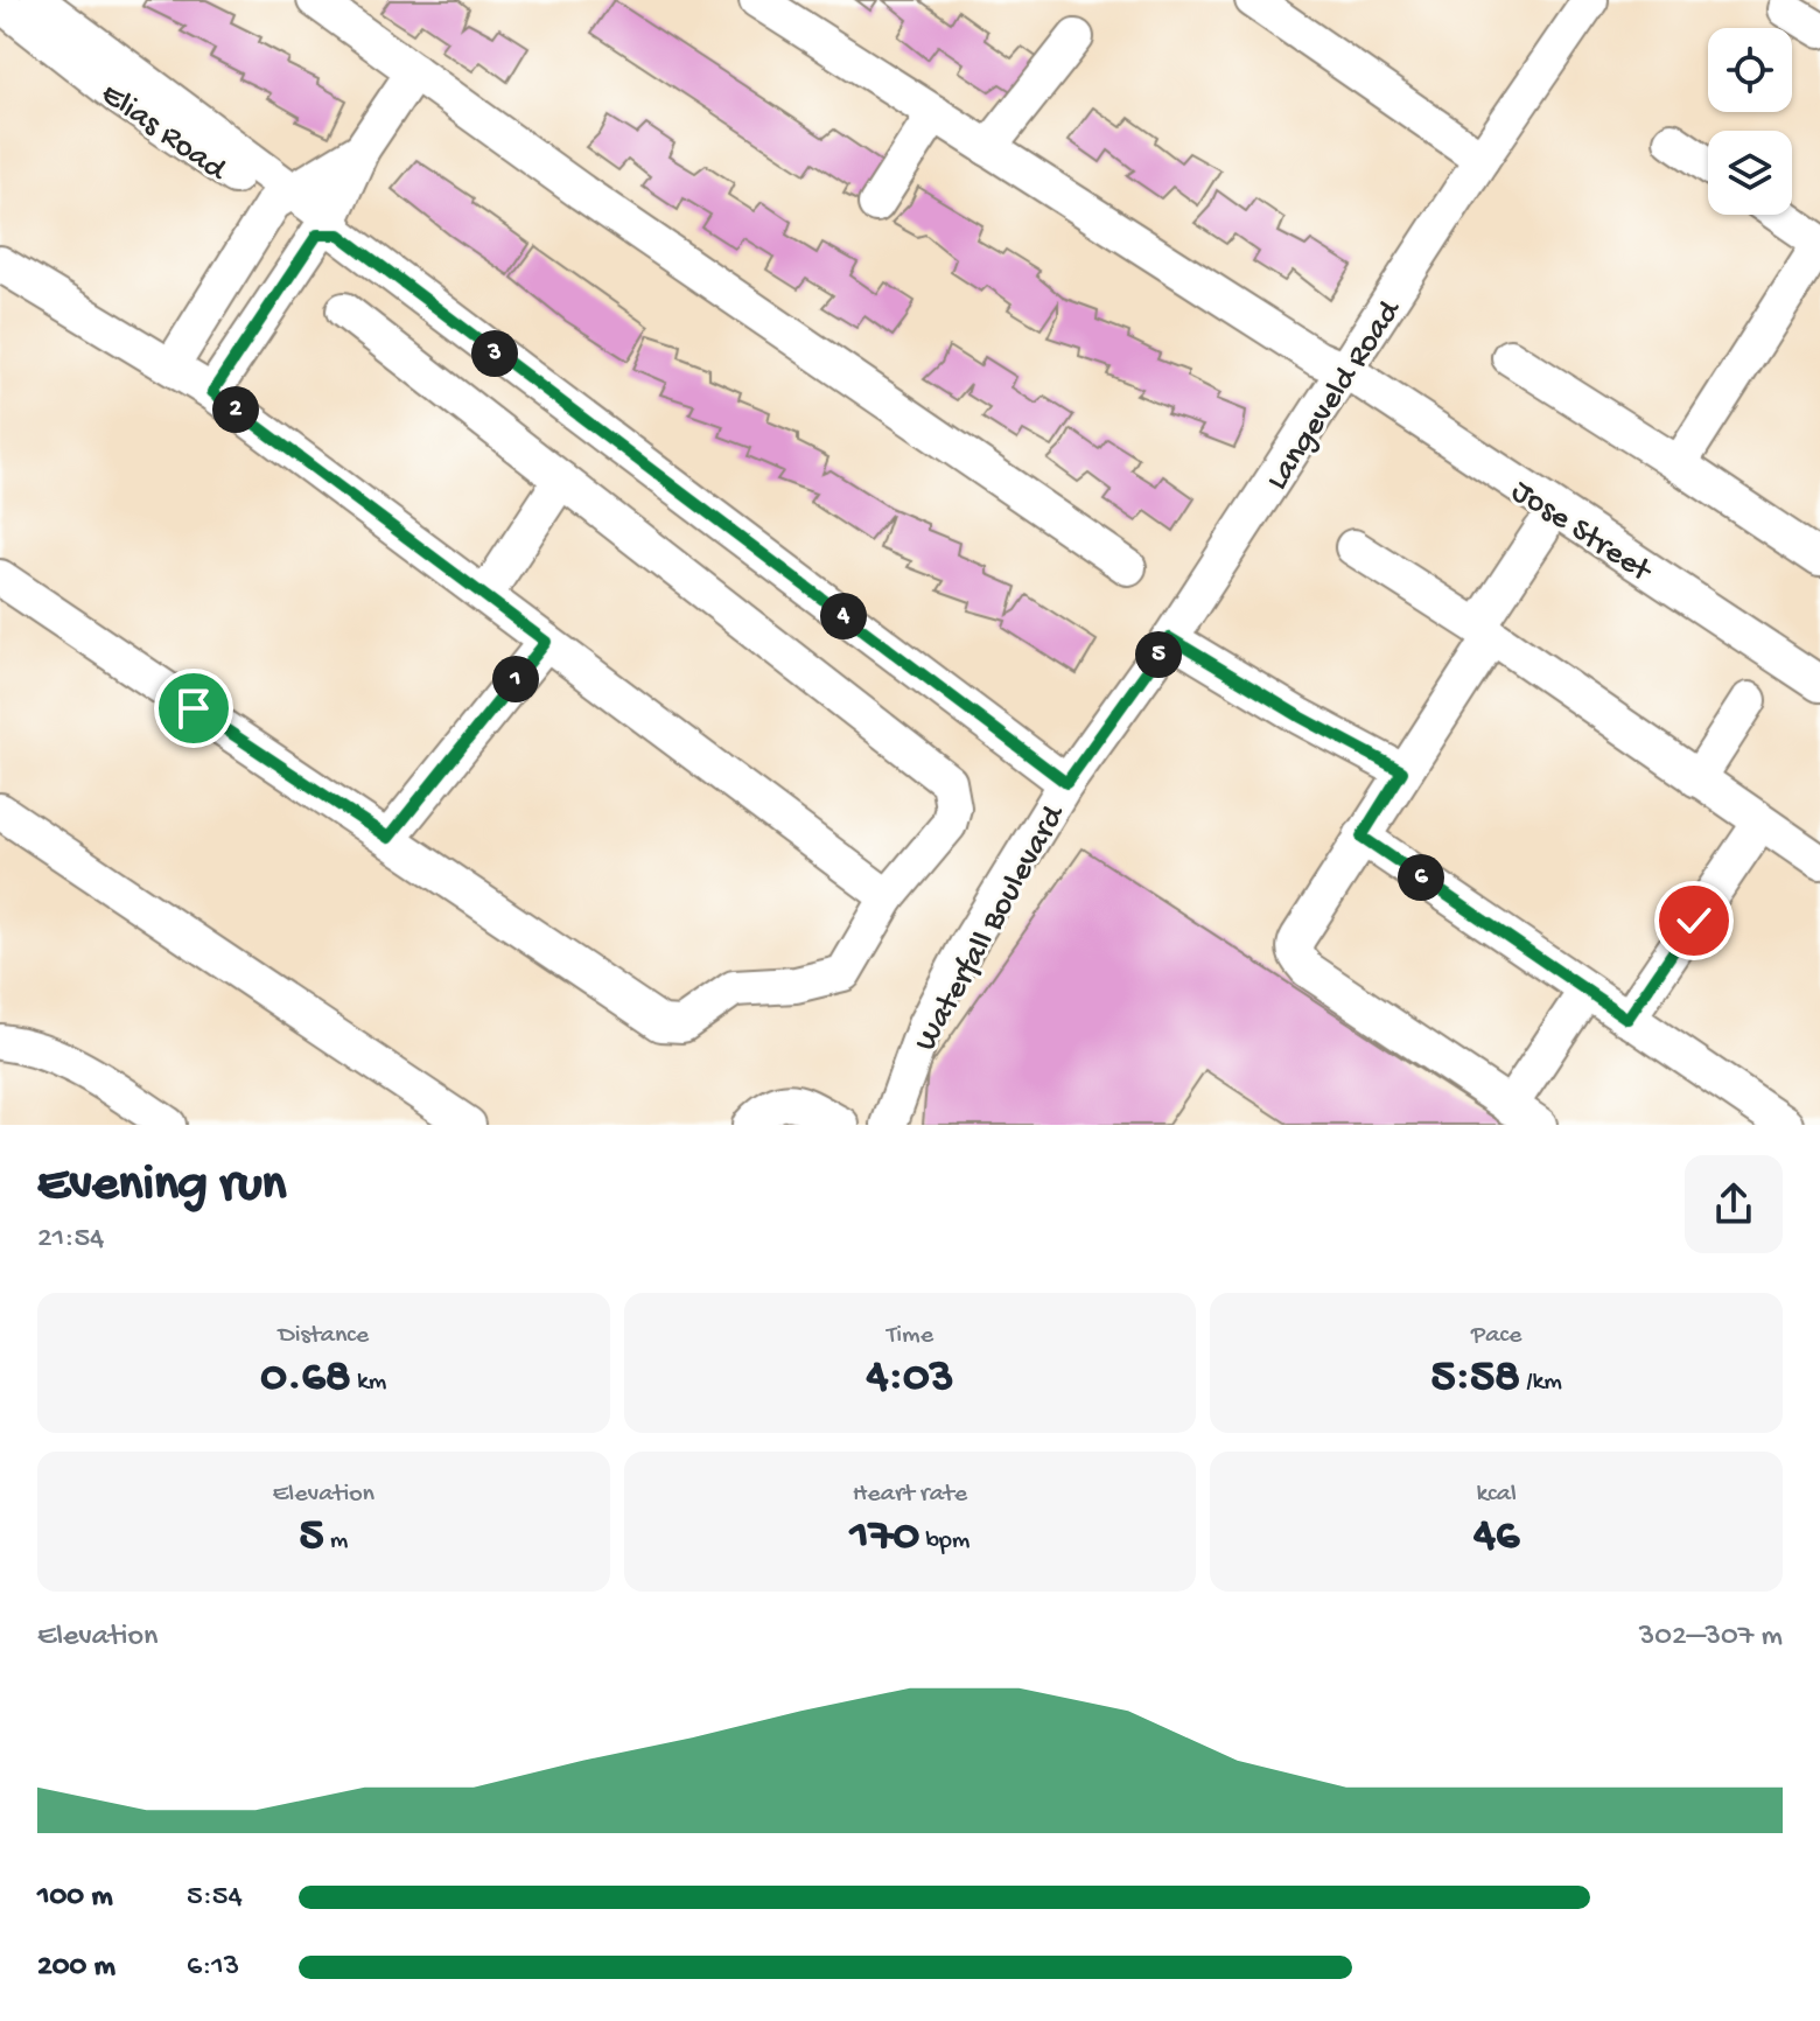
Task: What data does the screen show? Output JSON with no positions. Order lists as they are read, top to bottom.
{
  "streets": {
    "street": [
      "Elias Road",
      "Langeveld Road",
      "Jose Street",
      "Waterfall Boulevard"
    ]
  },
  "crossings": [
    ["Elias Road", "Langeveld Road"],
    ["Elias Road", "Waterfall Boulevard"],
    ["Langeveld Road", "Jose Street"],
    ["Langeveld Road", "Waterfall Boulevard"]
  ],
  "page": {
    "pins": [
      "3",
      "2",
      "4",
      "5",
      "1",
      "6"
    ],
    "heading": ["Evening run", "21:54"],
    "stats": [
      ["Distance", "0.68 km"],
      ["Time", "4:03"],
      ["Pace", "5:58 /km"],
      ["Elevation", "5 m"],
      ["Heart rate", "170 bpm"],
      ["kcal", "46"]
    ],
    "chart": ["Elevation", "302–307 m"],
    "list": [
      {
        "name": "100 m",
        "note": "5:54"
      },
      {
        "name": "200 m",
        "note": "6:13"
      }
    ]
  }
}
